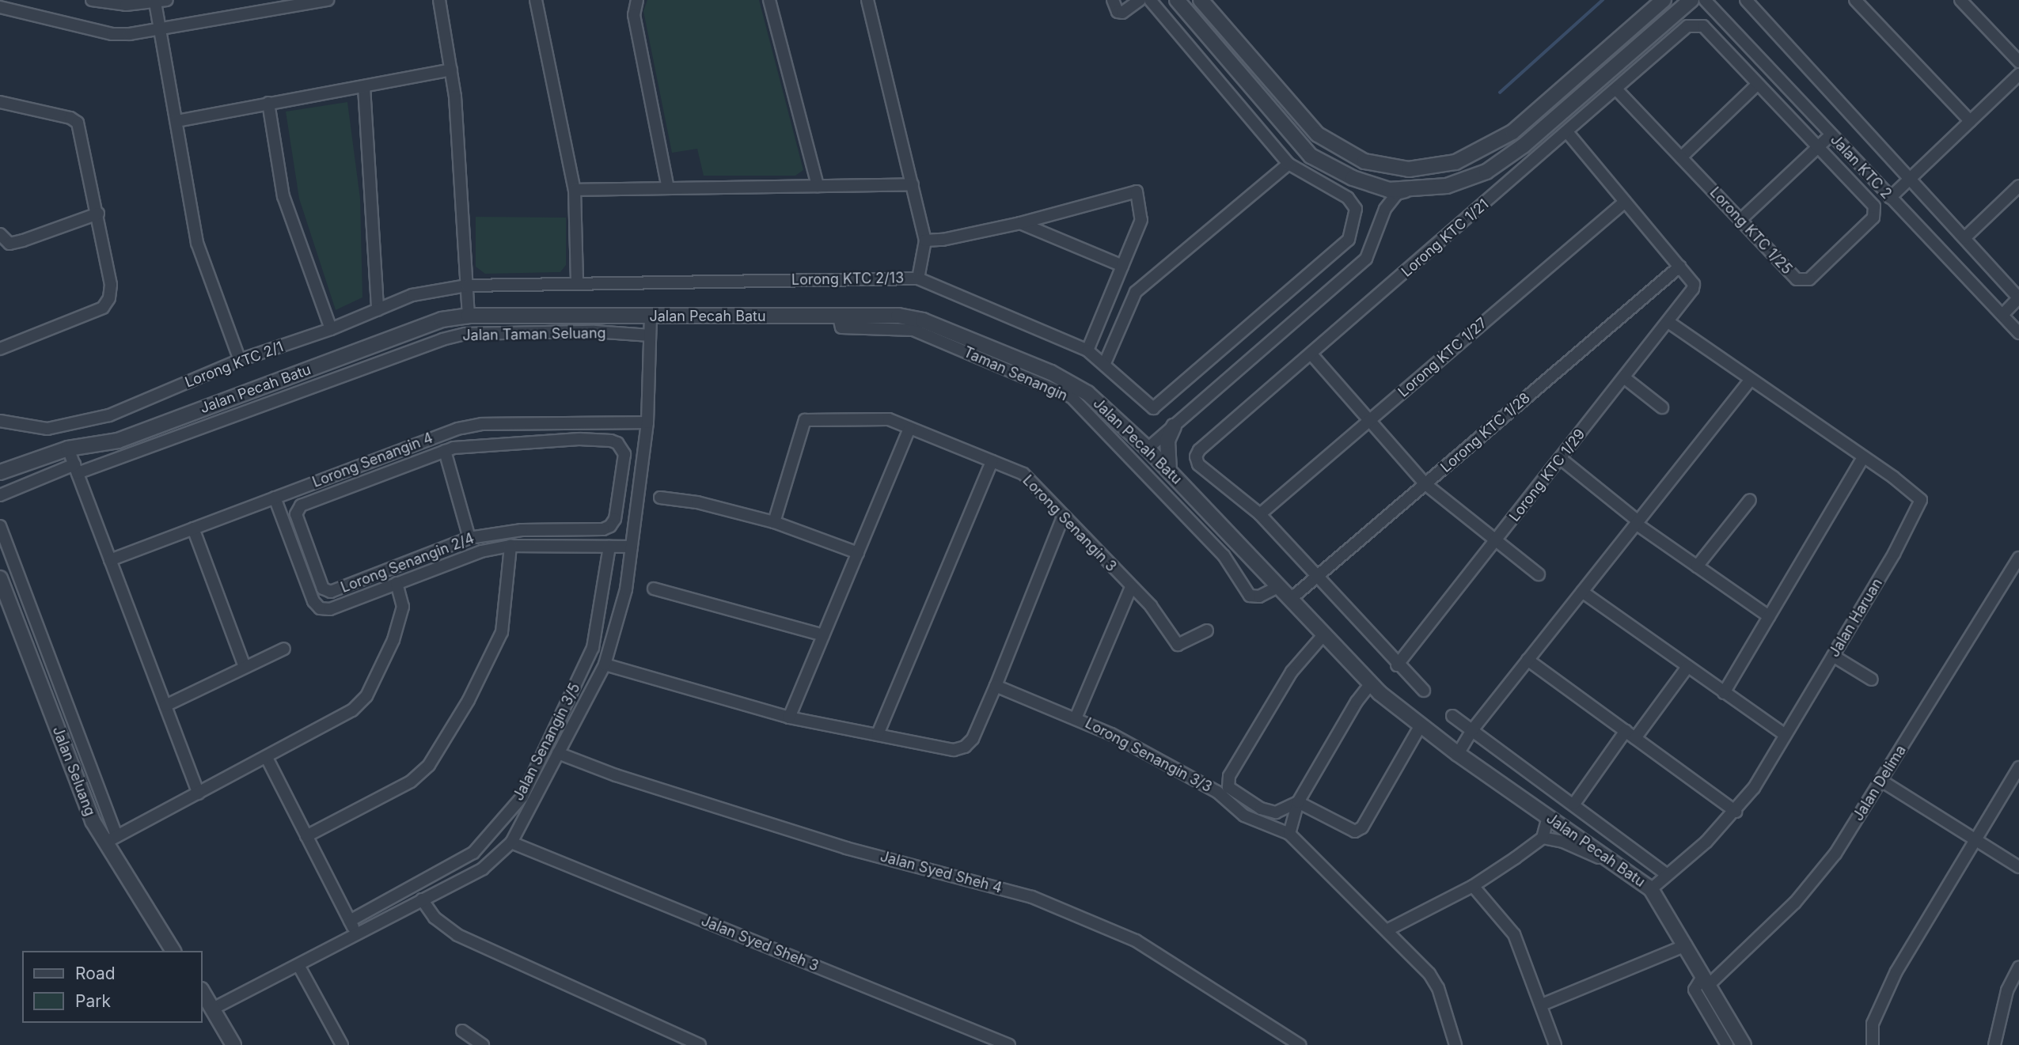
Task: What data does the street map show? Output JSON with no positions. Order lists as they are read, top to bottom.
{
  "streets": {
    "street": [
      "Jalan KTC 2",
      "Lorong KTC 1/25",
      "Lorong KTC 1/21",
      "Lorong KTC 2/13",
      "Jalan Pecah Batu",
      "Jalan Taman Seluang",
      "Lorong KTC 1/27",
      "Lorong KTC 2/1",
      "Taman Senangin",
      "Lorong KTC 1/28",
      "Lorong Senangin 4",
      "Lorong KTC 1/29",
      "Lorong Senangin 3",
      "Lorong Senangin 2/4",
      "Jalan Haruan",
      "Jalan Senangin 3/5",
      "Lorong Senangin 3/3",
      "Jalan Seluang",
      "Jalan Delima",
      "Jalan Syed Sheh 4",
      "Jalan Syed Sheh 3"
    ]
  },
  "crossings": [
    ["Lorong KTC 1/25", "Lorong KTC 1/21"],
    ["Lorong KTC 1/21", "Lorong KTC 1/27"],
    ["Lorong KTC 1/21", "Lorong KTC 1/28"],
    ["Lorong KTC 1/21", "Lorong KTC 1/29"],
    ["Lorong KTC 2/13", "Lorong KTC 2/1"],
    ["Jalan Pecah Batu", "Taman Senangin"],
    ["Jalan Pecah Batu", "Lorong KTC 1/28"],
    ["Jalan Pecah Batu", "Jalan Haruan"],
    ["Jalan Pecah Batu", "Jalan Delima"],
    ["Lorong KTC 1/28", "Lorong KTC 1/29"],
    ["Lorong Senangin 4", "Lorong Senangin 2/4"],
    ["Lorong KTC 1/29", "Jalan Haruan"],
    ["Lorong Senangin 2/4", "Jalan Senangin 3/5"]
  ],
  "legend": ["Road", "Park"]
}
